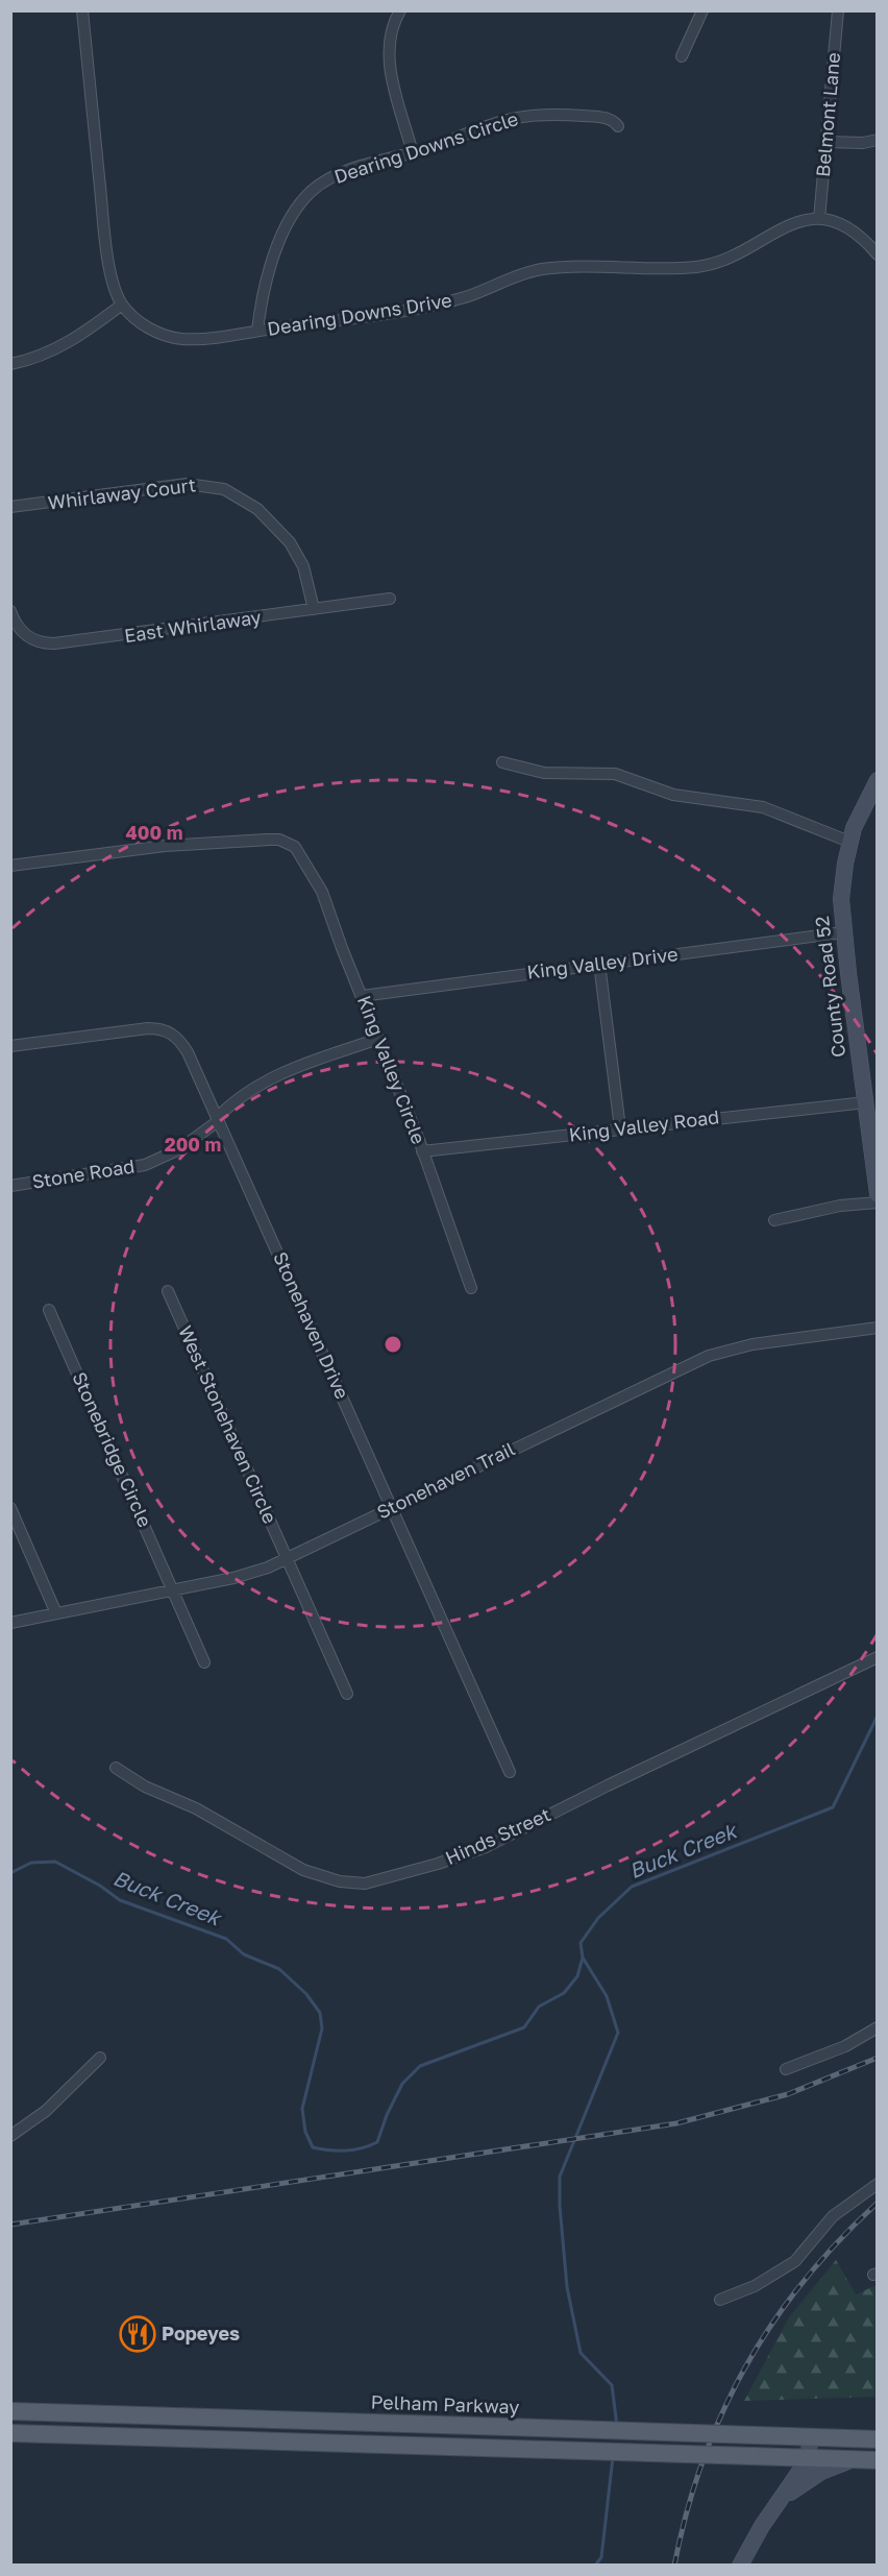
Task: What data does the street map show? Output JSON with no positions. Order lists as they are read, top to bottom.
{
  "streets": {
    "main road": ["Pelham Parkway"],
    "street": [
      "Belmont Lane",
      "Dearing Downs Circle",
      "Dearing Downs Drive",
      "Whirlaway Court",
      "East Whirlaway",
      "King Valley Drive",
      "County Road 52",
      "King Valley Circle",
      "King Valley Road",
      "Stone Road",
      "Stonehaven Drive",
      "West Stonehaven Circle",
      "Stonebridge Circle",
      "Stonehaven Trail",
      "Hinds Street"
    ]
  },
  "crossings": [
    ["Belmont Lane", "Dearing Downs Drive"],
    ["Dearing Downs Circle", "Dearing Downs Drive"],
    ["Whirlaway Court", "East Whirlaway"],
    ["King Valley Drive", "County Road 52"],
    ["King Valley Drive", "King Valley Circle"],
    ["County Road 52", "King Valley Road"],
    ["King Valley Circle", "King Valley Road"],
    ["King Valley Circle", "Stone Road"],
    ["Stone Road", "Stonehaven Drive"],
    ["Stonehaven Drive", "Stonehaven Trail"],
    ["West Stonehaven Circle", "Stonehaven Trail"],
    ["Stonebridge Circle", "Stonehaven Trail"]
  ],
  "water": ["Buck Creek"],
  "places": {
    "restaurant": ["Popeyes"]
  },
  "rings": ["400 m", "200 m"]
}
